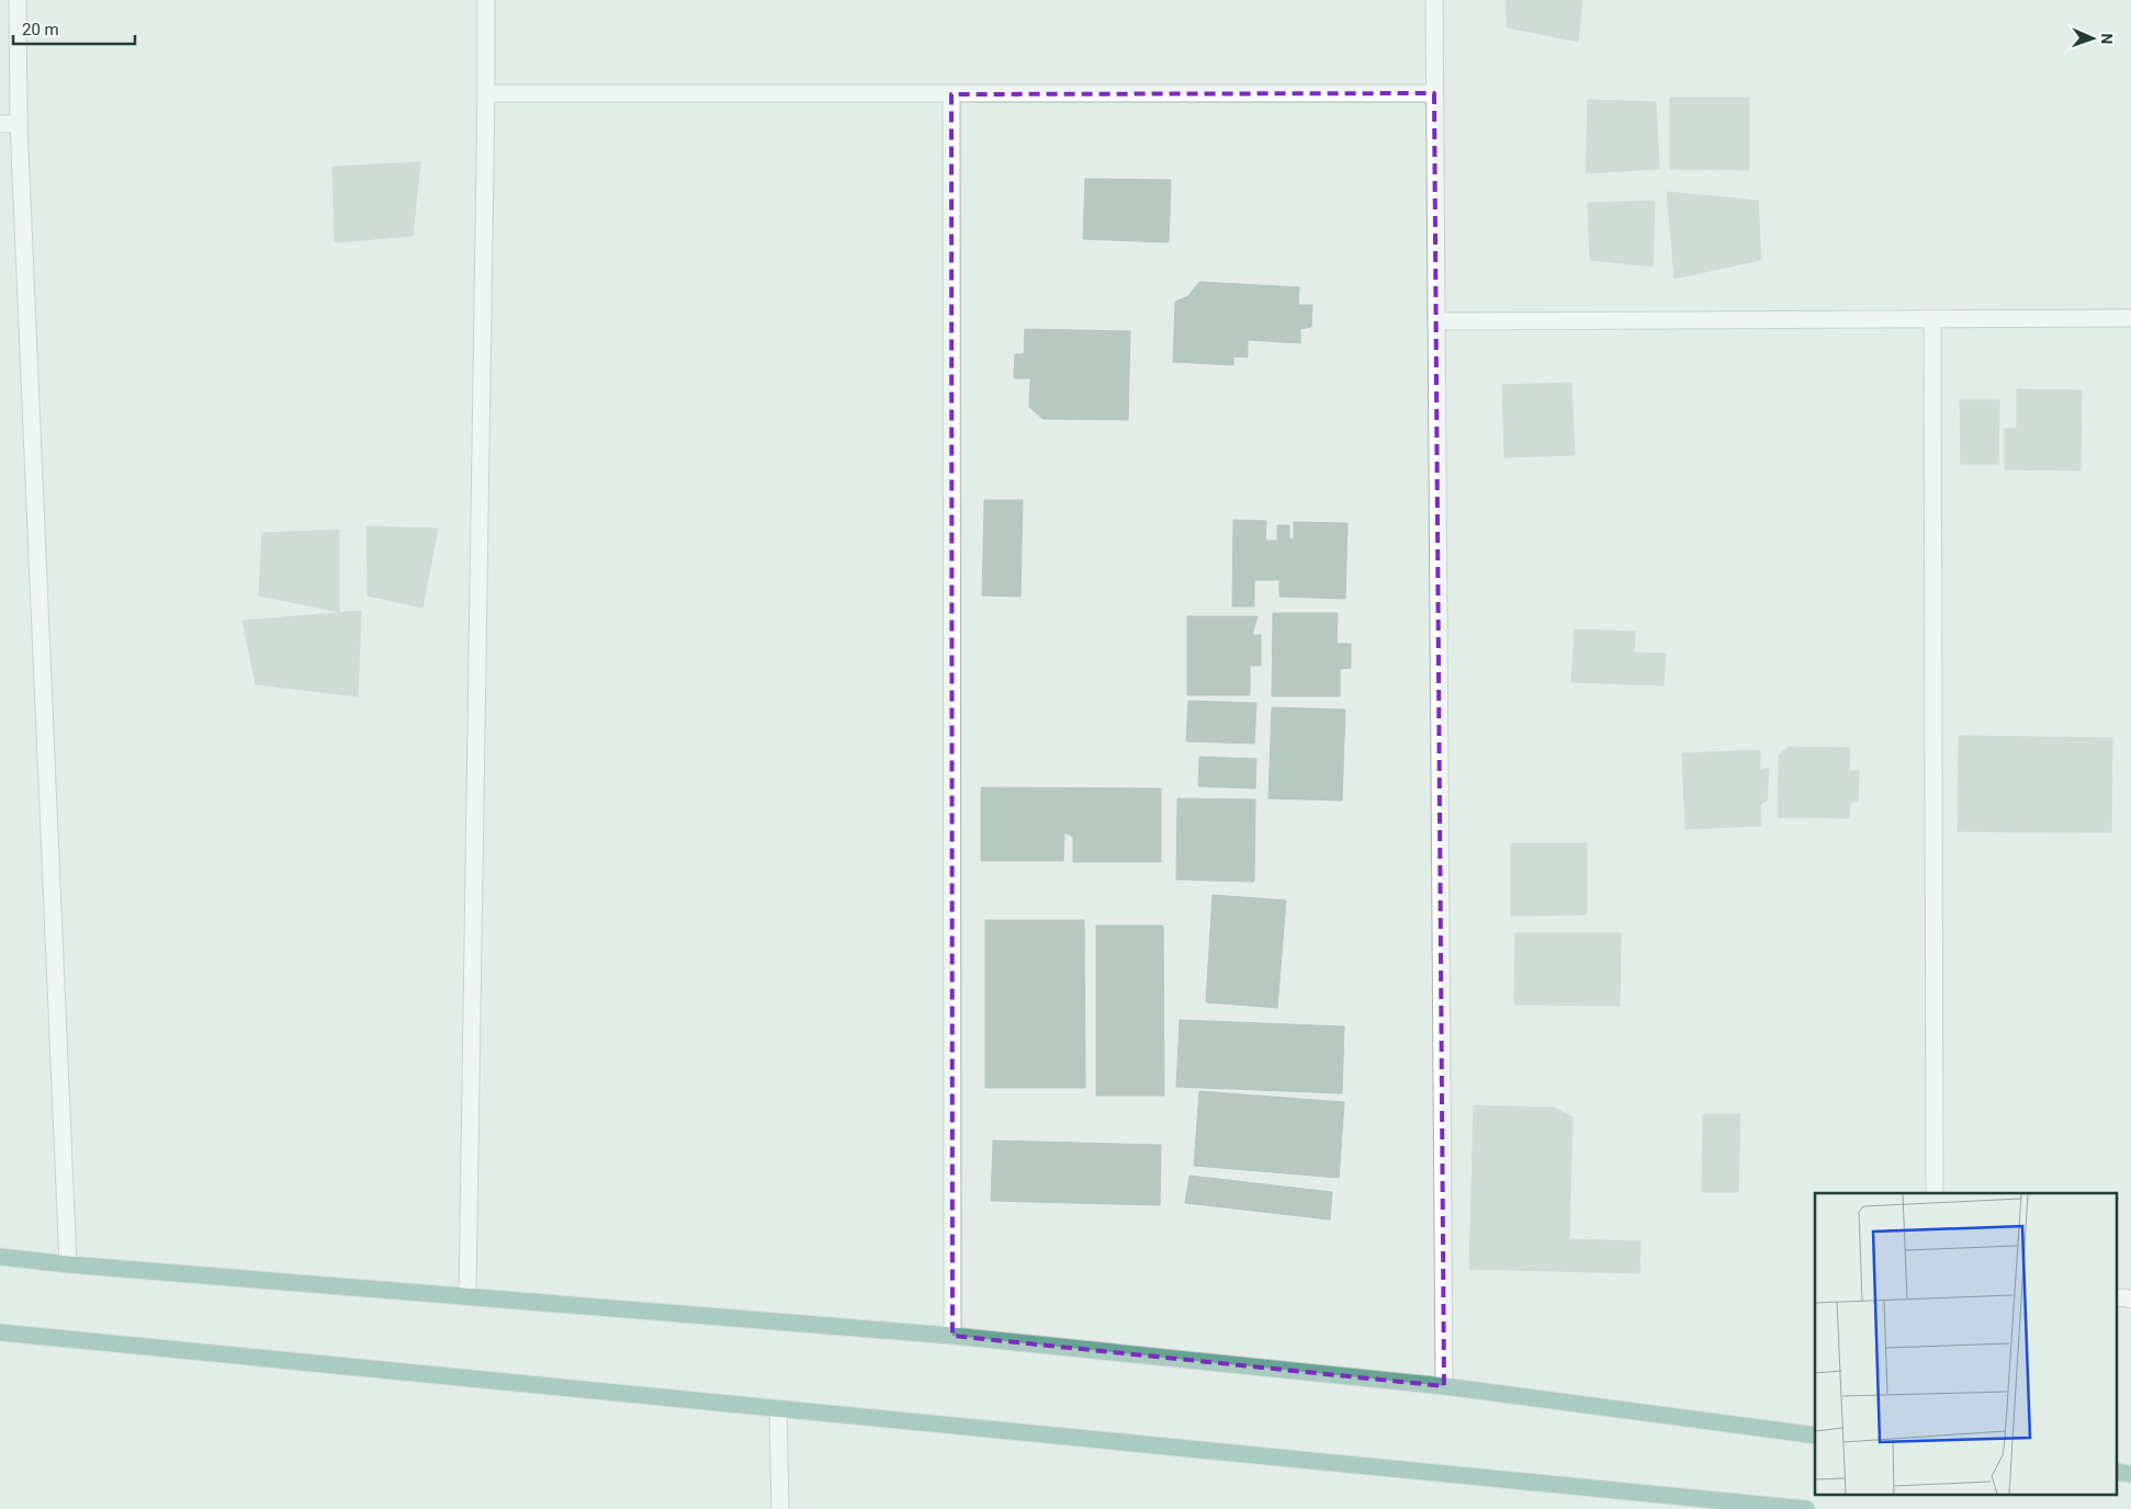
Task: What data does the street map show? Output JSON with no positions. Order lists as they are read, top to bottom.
{
  "scale_bar": "20 m",
  "north": "right"
}
